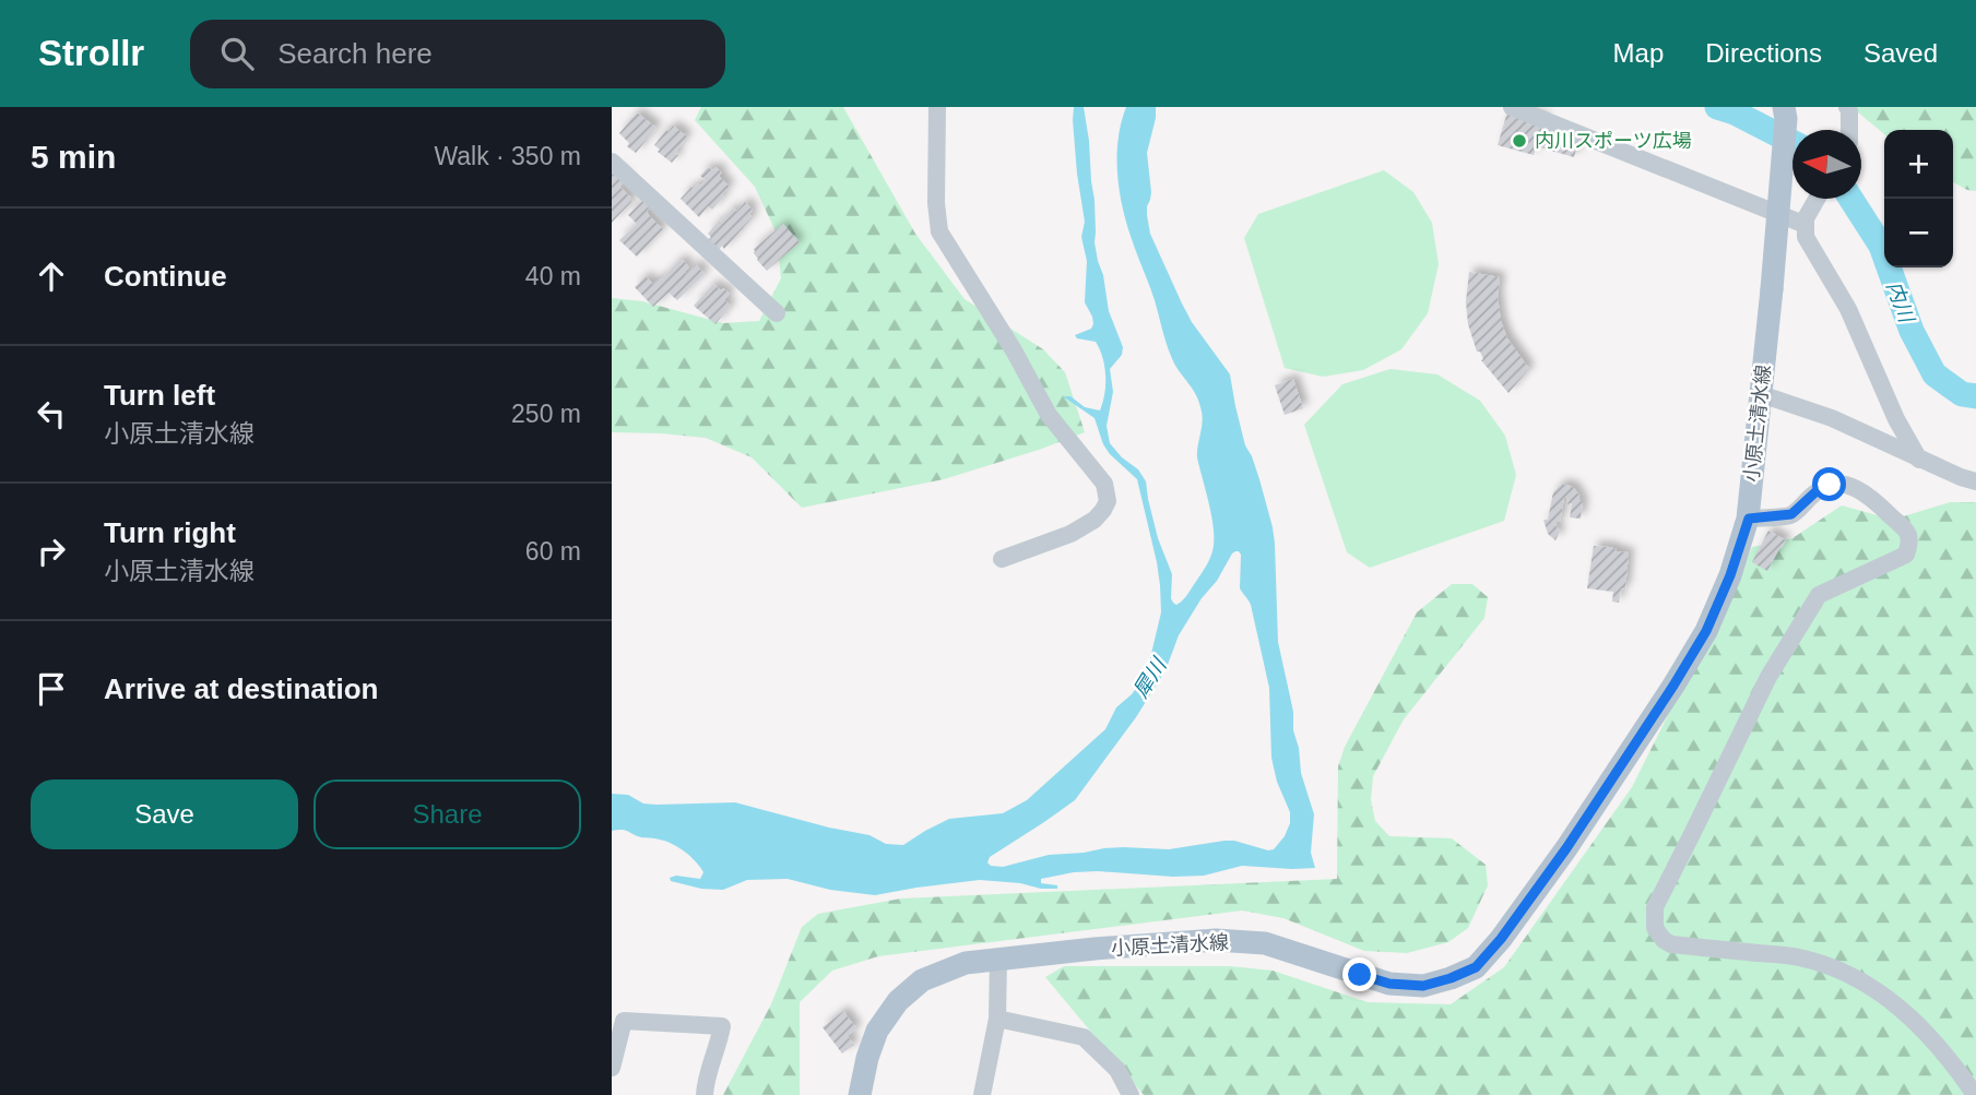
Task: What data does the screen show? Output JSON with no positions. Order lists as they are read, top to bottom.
{
  "streets": {
    "main road": ["小原土清水線"]
  },
  "water": ["内川", "犀川"],
  "places": ["内川スポーツ広場"],
  "north": "left",
  "page": {
    "header": "Strollr",
    "search": "Search here",
    "nav": ["Map", "Directions", "Saved"],
    "heading": ["5 min", "Walk · 350 m"],
    "map_buttons": ["+", "−"],
    "list": [
      ["Continue", "40 m"],
      ["Turn left", "小原土清水線", "250 m"],
      ["Turn right", "小原土清水線", "60 m"],
      "Arrive at destination"
    ],
    "buttons": ["Save", "Share"]
  }
}
